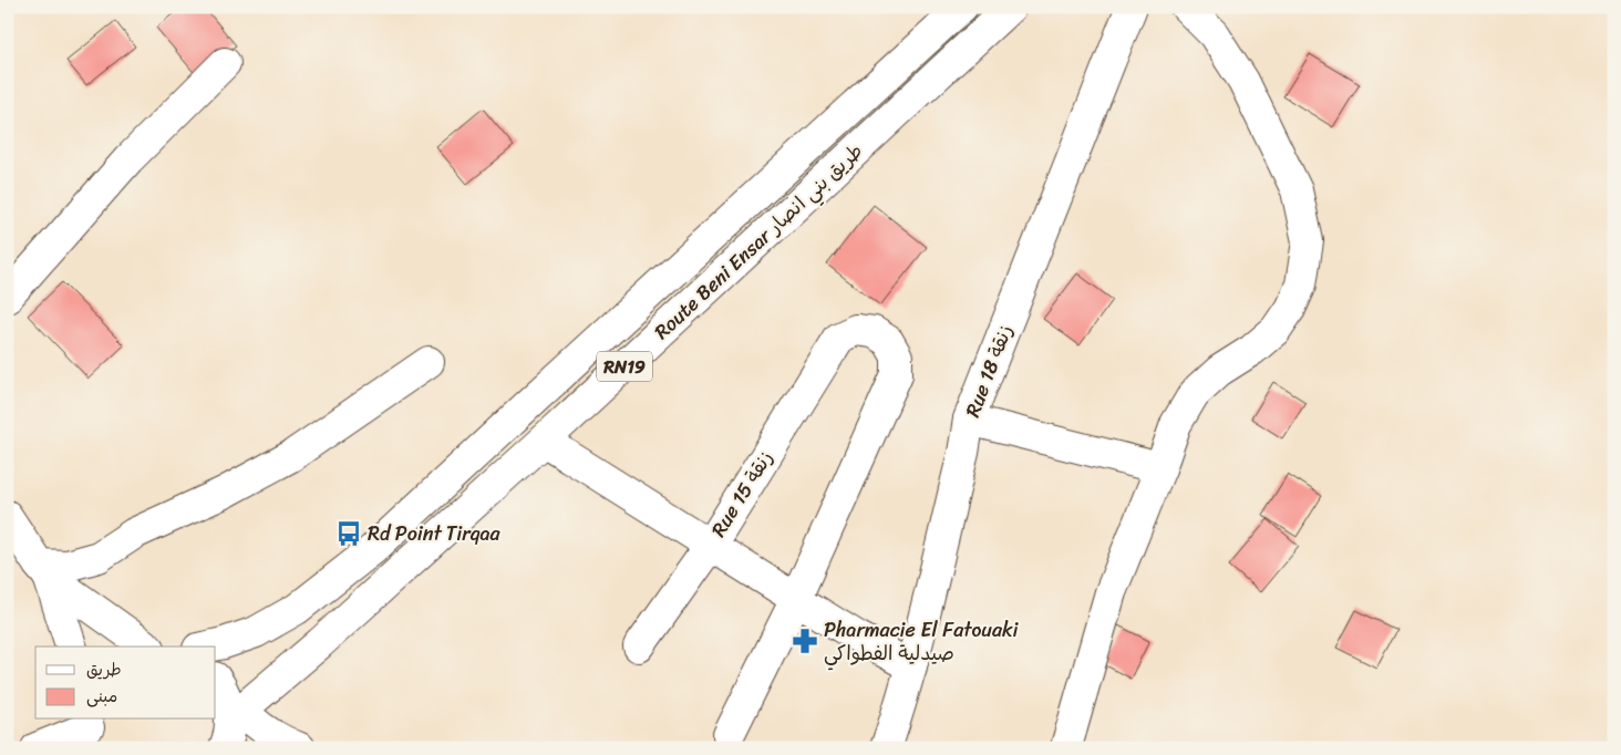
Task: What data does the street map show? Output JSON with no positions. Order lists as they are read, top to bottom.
{
  "streets": {
    "main road": [
      "Route Beni Ensar طريق بني انصار",
      "RN19",
      "Rue 18 زنقة",
      "Rue 15 زنقة"
    ]
  },
  "places": {
    "bus stop": ["Rd Point Tirqaa"],
    "pharmacy": ["Pharmacie El Fatouaki صيدلية الفطواكي"]
  },
  "legend": ["طريق", "مبنى"]
}
